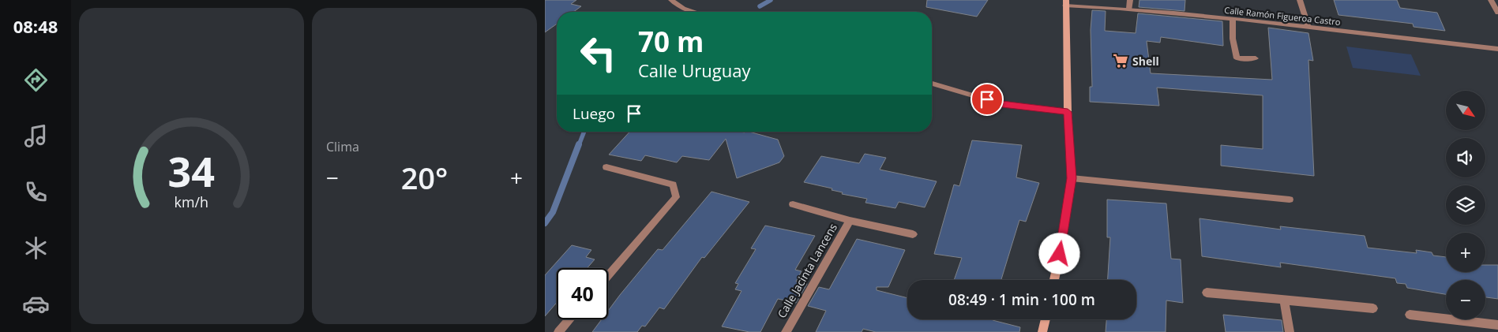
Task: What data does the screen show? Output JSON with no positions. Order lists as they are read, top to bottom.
{
  "streets": {
    "street": ["Calle Ramón Figueroa Castro", "Calle Jacinta Lancens"]
  },
  "places": {
    "supermarket": ["Shell"]
  },
  "north": "bottom right",
  "page": {
    "tabs": "08:48",
    "tile": "Clima",
    "turn": ["70 m", "Calle Uruguay"],
    "map_buttons": ["+", "−"],
    "then": "Luego",
    "heat": ["−", "20°", "+"],
    "limit": "40",
    "trip": "08:49 · 1 min · 100 m",
    "gauge": ["34", "km/h"]
  }
}
